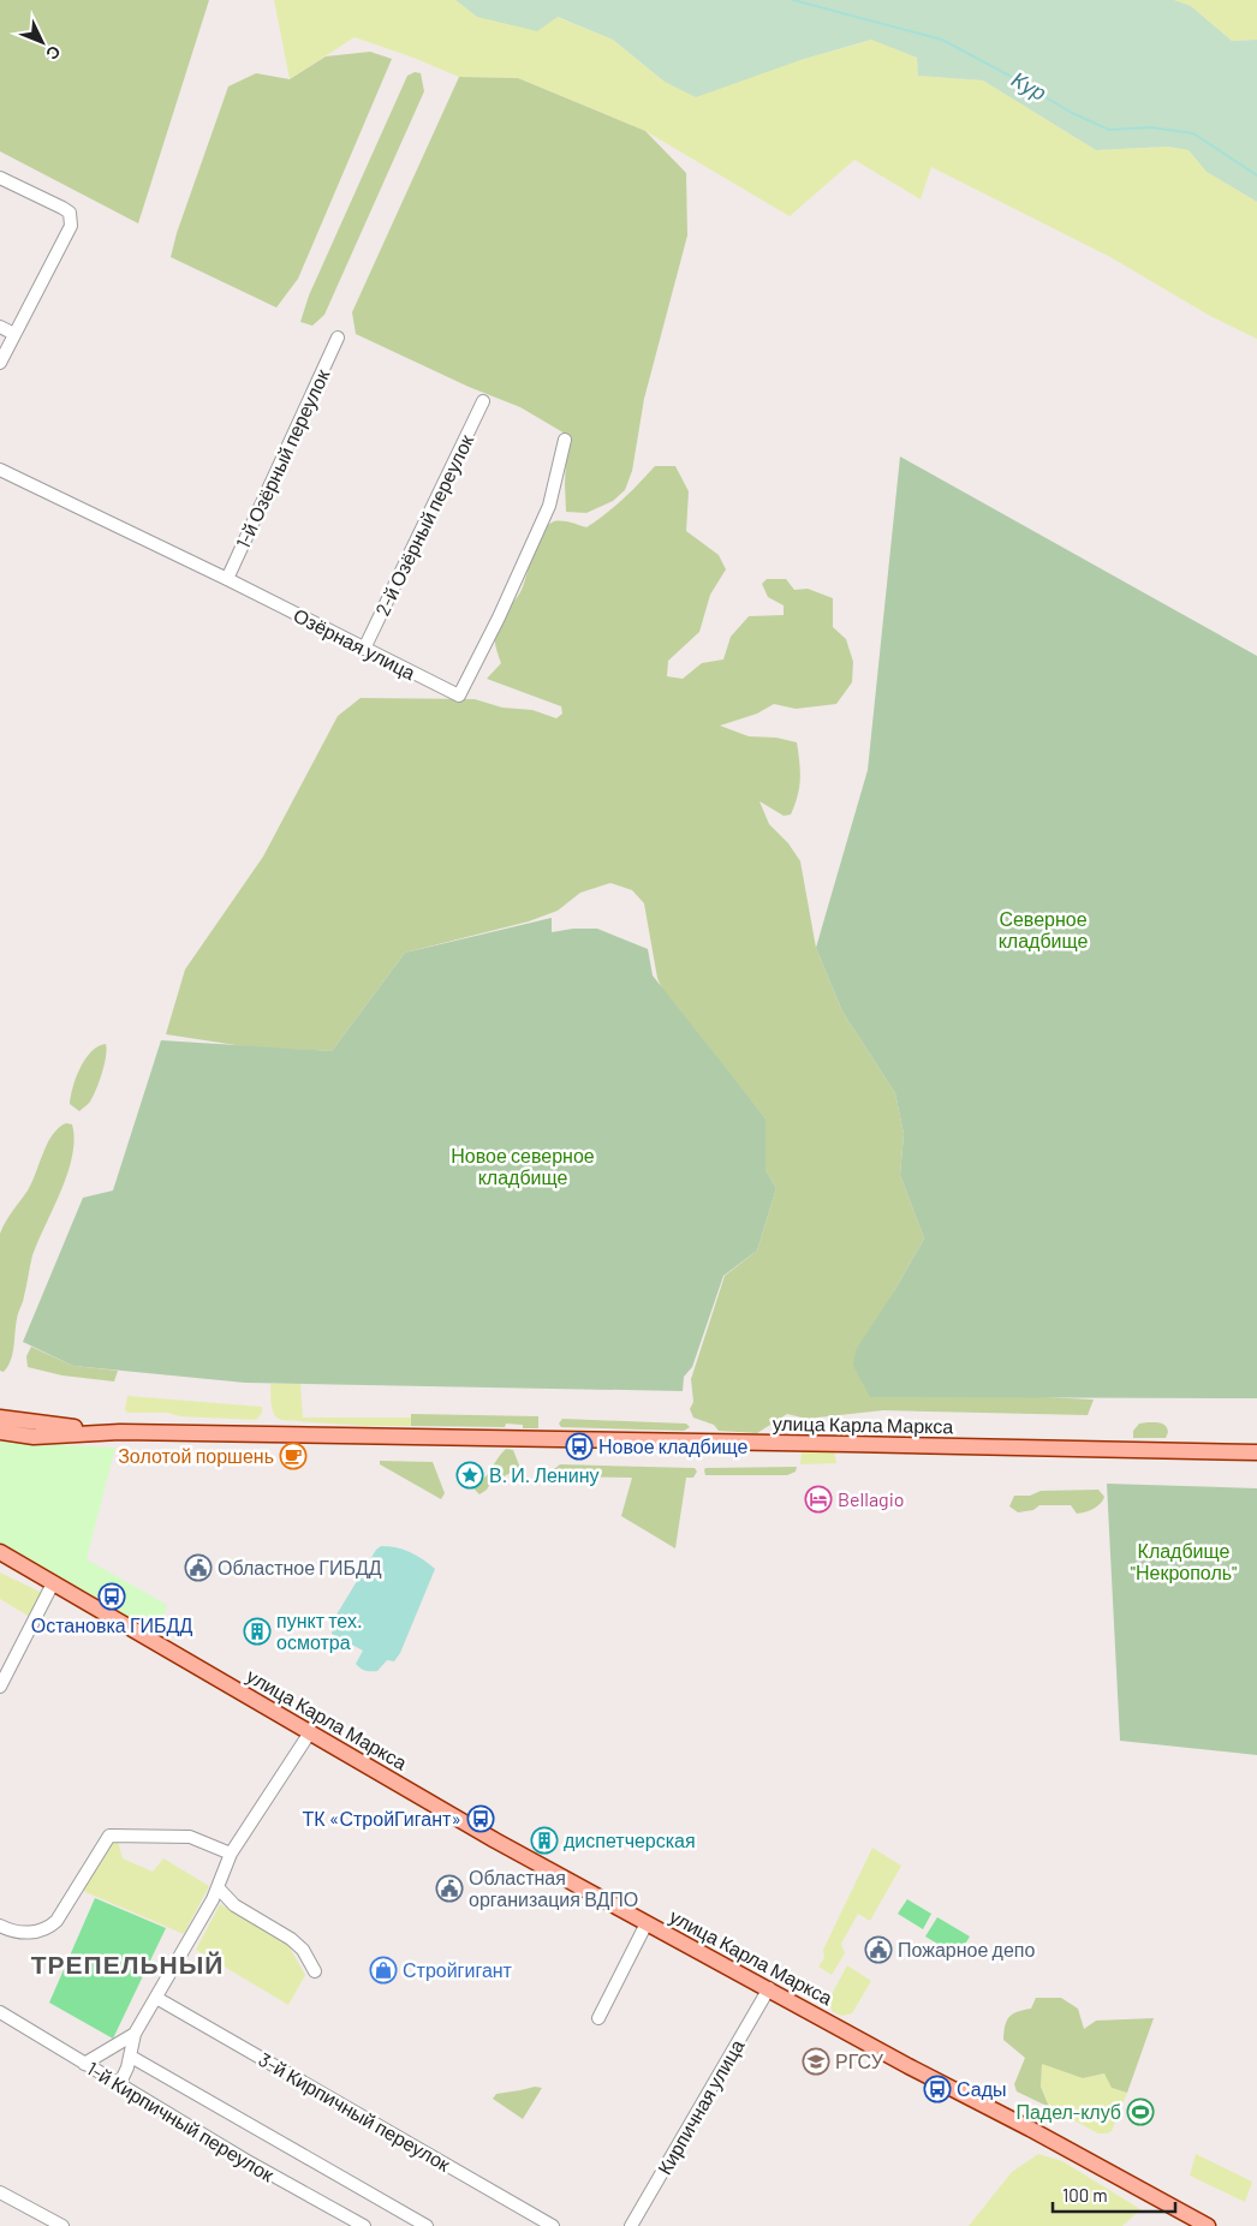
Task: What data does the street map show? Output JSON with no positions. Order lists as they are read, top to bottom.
{
  "streets": {
    "main road": ["улица Карла Маркса"],
    "street": [
      "1-й Озёрный переулок",
      "2-й Озёрный переулок",
      "Озёрная улица",
      "Кирпичная улица",
      "3-й Кирпичный переулок",
      "1-й Кирпичный переулок"
    ]
  },
  "crossings": [
    ["1-й Озёрный переулок", "Озёрная улица"],
    ["2-й Озёрный переулок", "Озёрная улица"],
    ["улица Карла Маркса", "Кирпичная улица"]
  ],
  "districts": ["ТРЕПЕЛЬНЫЙ"],
  "water": ["Кур"],
  "parks": ["Северное кладбище", "Новое северное кладбище", "Кладбище \"Некрополь\""],
  "places": {
    "bus stop": [
      "Новое кладбище",
      "Остановка ГИБДД",
      "ТК «СтройГигант»",
      "Сады"
    ],
    "cafe": ["Золотой поршень"],
    "place": ["В. И. Ленину"],
    "hotel": ["Bellagio"],
    "public building": ["Областное ГИБДД", "Областная организация ВДПО", "Пожарное депо"],
    "building": ["пункт тех. осмотра", "диспетчерская"],
    "shop": ["Стройгигант"],
    "school or university": ["РГСУ"],
    "sports": ["Падел-клуб"]
  },
  "scale_bar": "100 m",
  "north": "bottom right"
}
